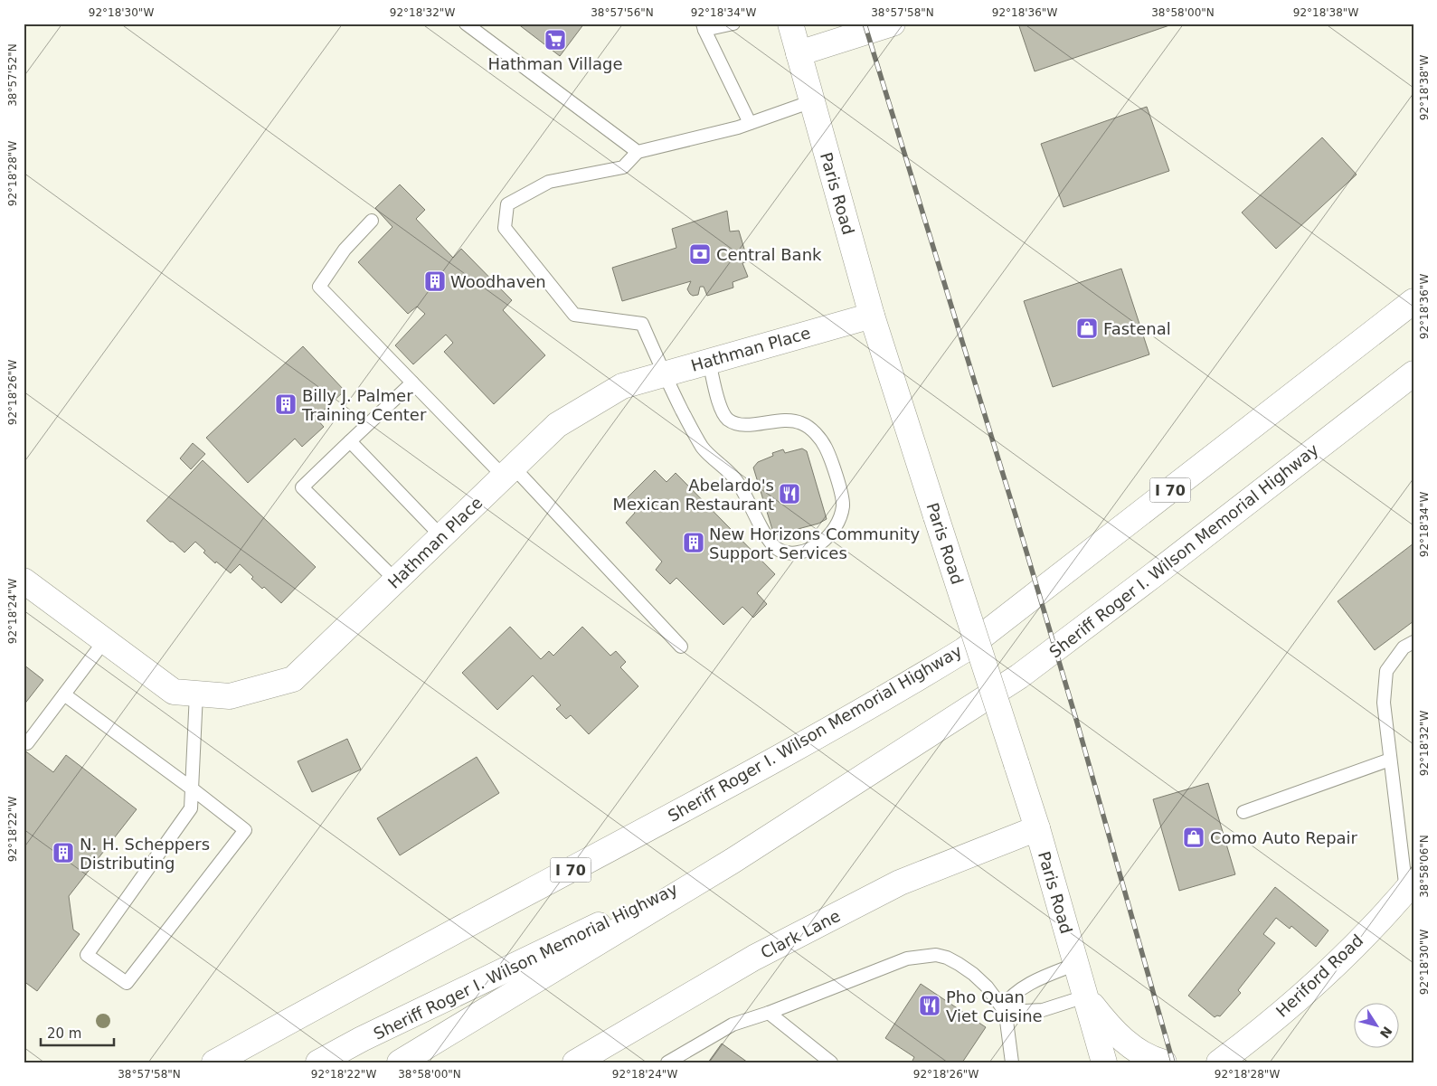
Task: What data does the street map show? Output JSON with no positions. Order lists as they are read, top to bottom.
{
  "streets": {
    "main road": [
      "Paris Road",
      "Hathman Place",
      "I 70",
      "Sheriff Roger I. Wilson Memorial Highway",
      "Clark Lane",
      "Heriford Road"
    ]
  },
  "crossings": [
    ["Paris Road", "Hathman Place"],
    ["Paris Road", "Clark Lane"]
  ],
  "places": {
    "supermarket": ["Hathman Village"],
    "bank": ["Central Bank"],
    "building": [
      "Woodhaven",
      "Billy J. Palmer Training Center",
      "New Horizons Community Support Services",
      "N. H. Scheppers Distributing"
    ],
    "shop": ["Fastenal", "Como Auto Repair"],
    "restaurant": ["Abelardo's Mexican Restaurant", "Pho Quan Viet Cuisine"]
  },
  "scale_bar": "20 m",
  "north": "bottom right",
  "coordinates": [
    "92°18'30\"W",
    "92°18'32\"W",
    "38°57'56\"N",
    "92°18'34\"W",
    "38°57'58\"N",
    "92°18'36\"W",
    "38°58'00\"N",
    "92°18'38\"W",
    "38°57'52\"N",
    "92°18'28\"W",
    "92°18'26\"W",
    "92°18'24\"W",
    "92°18'22\"W",
    "38°58'06\"N"
  ]
}
